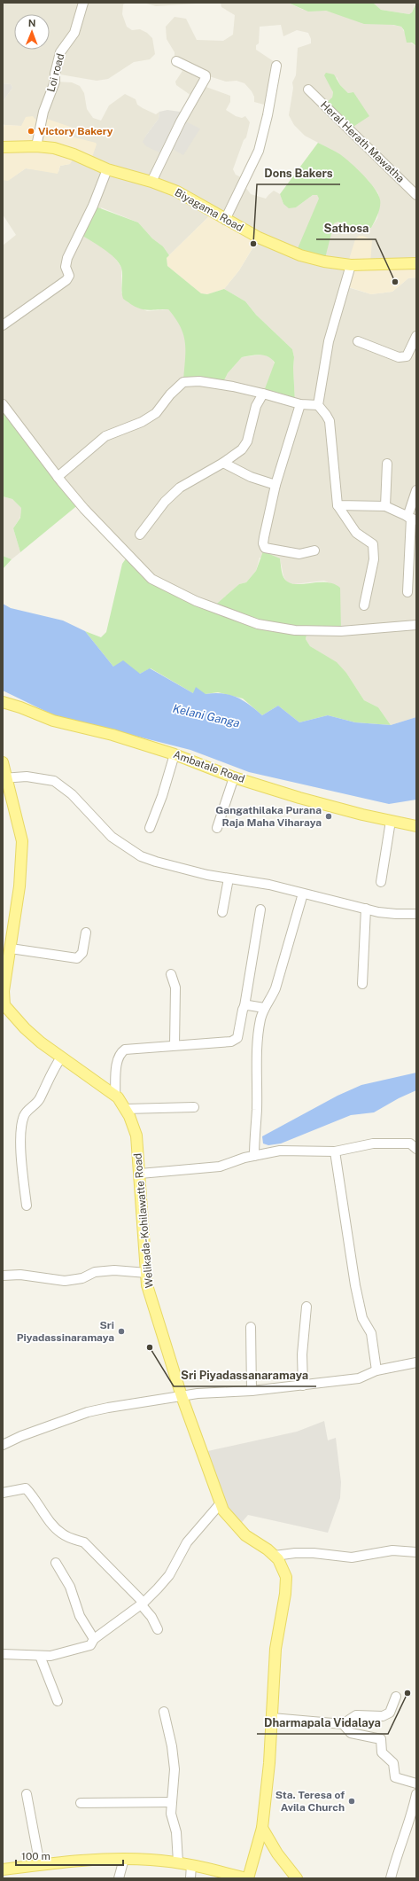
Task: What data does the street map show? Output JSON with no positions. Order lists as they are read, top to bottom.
{
  "streets": {
    "main road": ["Biyagama Road", "Ambatale Road", "Welikada-Kohilawatte Road"],
    "street": ["Loi road", "Heral Herath Mawatha"]
  },
  "crossings": [
    ["Loi road", "Biyagama Road"]
  ],
  "water": ["Kelani Ganga"],
  "places": [
    "Victory Bakery",
    "Dons Bakers",
    "Sathosa",
    "Gangathilaka Purana Raja Maha Viharaya",
    "Sri Piyadassinaramaya",
    "Sri Piyadassanaramaya",
    "Dharmapala Vidalaya",
    "Sta. Teresa of Avila Church"
  ],
  "scale_bar": "100 m",
  "north": "top"
}
